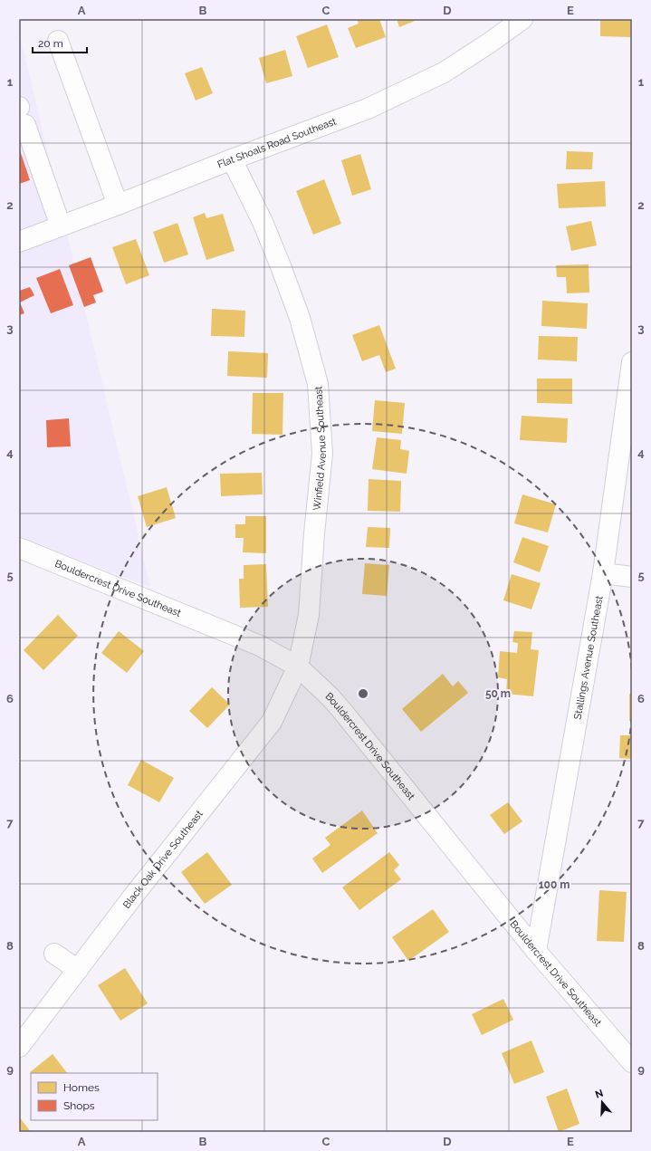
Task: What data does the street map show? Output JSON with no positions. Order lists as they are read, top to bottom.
{
  "streets": {
    "street": [
      "Flat Shoals Road Southeast",
      "Winfield Avenue Southeast",
      "Bouldercrest Drive Southeast",
      "Stallings Avenue Southeast",
      "Black Oak Drive Southeast"
    ]
  },
  "crossings": [
    ["Flat Shoals Road Southeast", "Winfield Avenue Southeast"],
    ["Winfield Avenue Southeast", "Bouldercrest Drive Southeast"],
    ["Winfield Avenue Southeast", "Black Oak Drive Southeast"],
    ["Bouldercrest Drive Southeast", "Stallings Avenue Southeast"],
    ["Bouldercrest Drive Southeast", "Black Oak Drive Southeast"]
  ],
  "legend": ["Homes", "Shops"],
  "scale_bar": "20 m",
  "north": "top",
  "grid": {
    "columns": [
      "A",
      "B",
      "C",
      "D",
      "E"
    ],
    "rows": [
      "1",
      "2",
      "3",
      "4",
      "5",
      "6",
      "7",
      "8",
      "9"
    ]
  },
  "rings": ["50 m", "100 m"]
}
